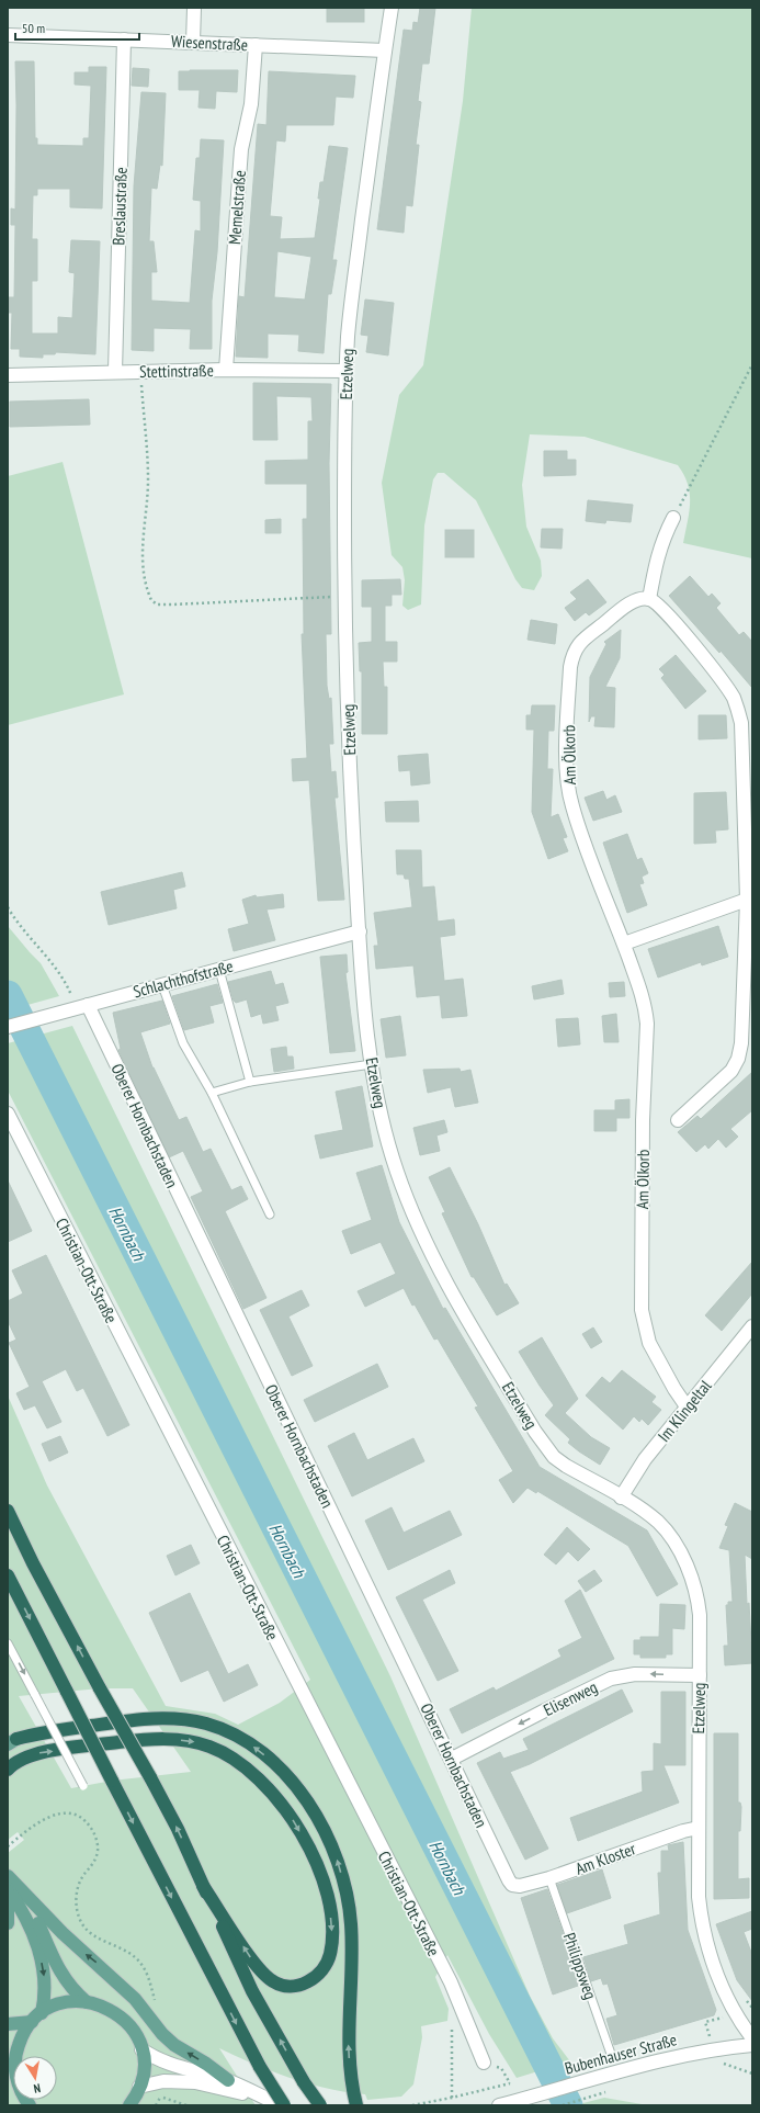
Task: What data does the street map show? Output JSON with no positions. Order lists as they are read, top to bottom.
{
  "streets": {
    "street": [
      "Wiesenstraße",
      "Breslaustraße",
      "Memelstraße",
      "Stettinstraße",
      "Etzelweg",
      "Am Ölkorb",
      "Schlachthofstraße",
      "Oberer Hornbachstaden",
      "Christian-Ott-Straße",
      "Im Klingeltal",
      "Elisenweg",
      "Am Kloster",
      "Bubenhauser Straße"
    ],
    "lane": ["Philippsweg"]
  },
  "crossings": [
    ["Wiesenstraße", "Breslaustraße"],
    ["Wiesenstraße", "Memelstraße"],
    ["Wiesenstraße", "Etzelweg"],
    ["Breslaustraße", "Stettinstraße"],
    ["Memelstraße", "Stettinstraße"],
    ["Stettinstraße", "Etzelweg"],
    ["Etzelweg", "Schlachthofstraße"],
    ["Etzelweg", "Im Klingeltal"],
    ["Etzelweg", "Elisenweg"],
    ["Etzelweg", "Am Kloster"],
    ["Am Ölkorb", "Im Klingeltal"],
    ["Schlachthofstraße", "Oberer Hornbachstaden"],
    ["Oberer Hornbachstaden", "Elisenweg"],
    ["Oberer Hornbachstaden", "Am Kloster"],
    ["Am Kloster", "Philippsweg"]
  ],
  "one_way": ["Elisenweg"],
  "water": ["Hornbach"],
  "scale_bar": "50 m",
  "north": "bottom"
}
